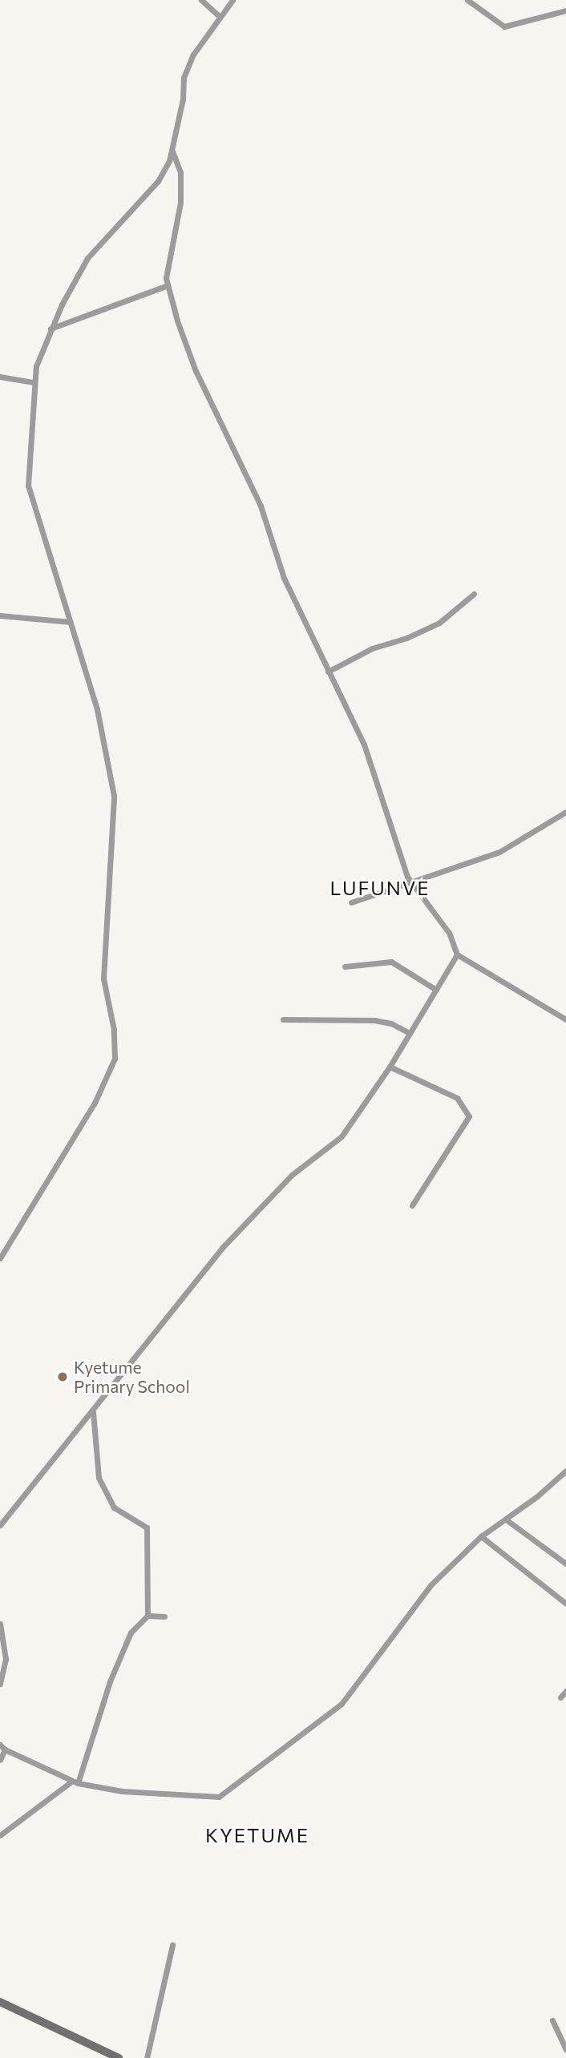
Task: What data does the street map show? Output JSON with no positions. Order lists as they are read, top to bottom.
{
  "districts": ["LUFUNVE", "KYETUME"],
  "places": ["Kyetume Primary School"]
}
